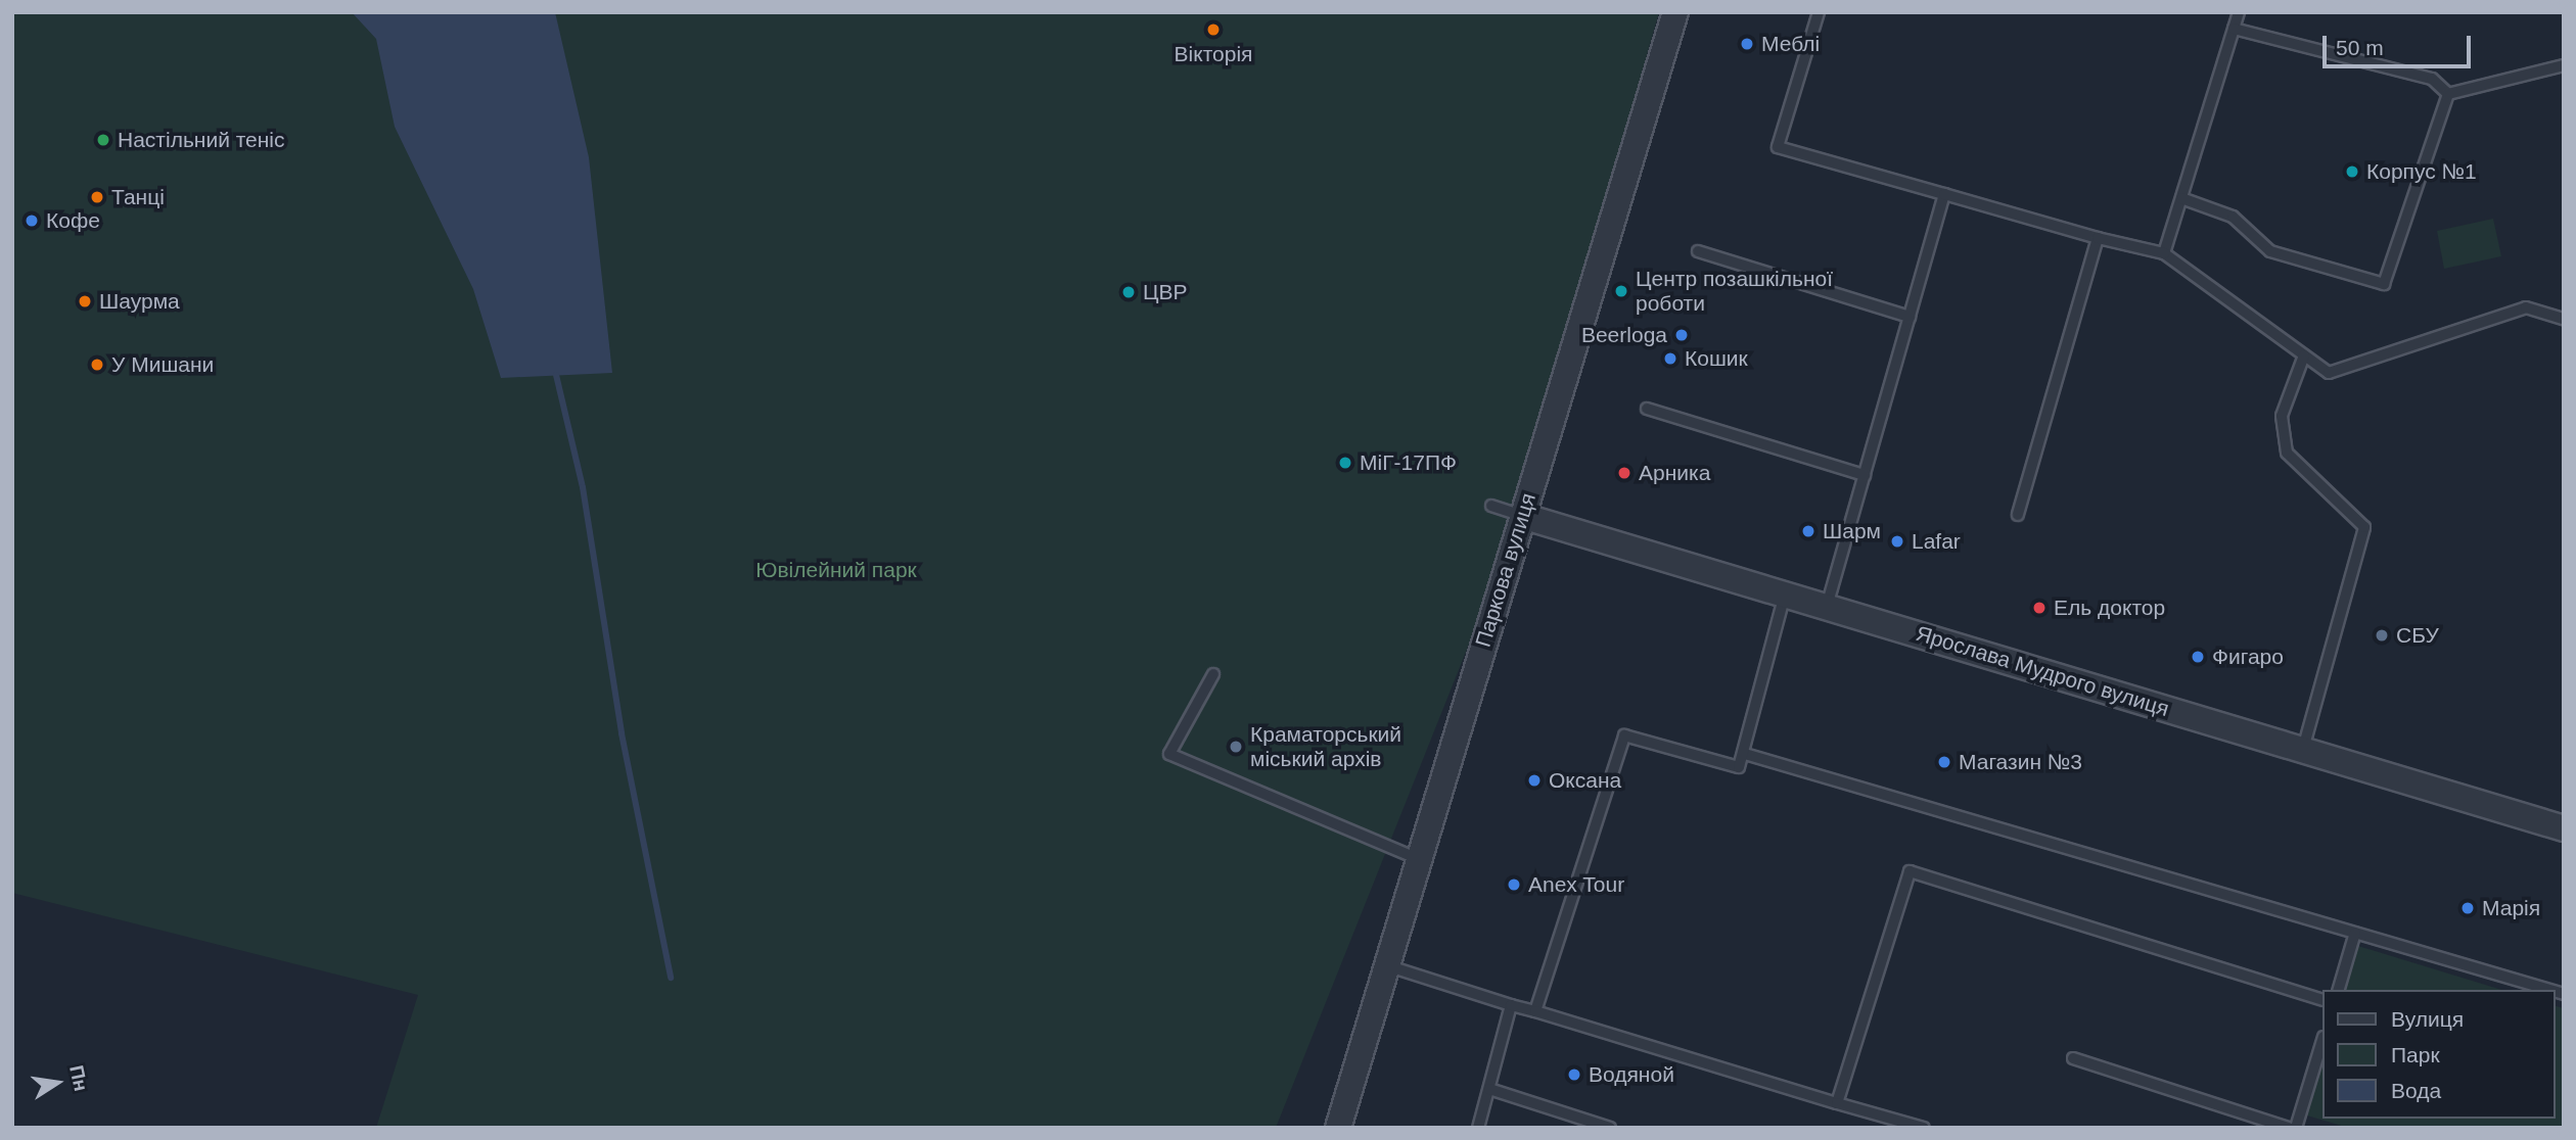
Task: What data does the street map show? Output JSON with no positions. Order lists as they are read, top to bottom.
{
  "streets": {
    "street": ["Паркова вулиця", "Ярослава Мудрого вулиця"]
  },
  "crossings": [
    ["Паркова вулиця", "Ярослава Мудрого вулиця"]
  ],
  "parks": ["Ювілейний парк"],
  "places": [
    "Вікторія",
    "Меблі",
    "Настільний теніс",
    "Корпус №1",
    "Танці",
    "Кофе",
    "Центр позашкільної роботи",
    "ЦВР",
    "Шаурма",
    "Beerloga",
    "Кошик",
    "У Мишани",
    "МіГ-17ПФ",
    "Арника",
    "Шарм",
    "Lafar",
    "Ель доктор",
    "СБУ",
    "Фигаро",
    "Краматорський міський архів",
    "Магазин №3",
    "Оксана",
    "Anex Tour",
    "Марія",
    "Водяной"
  ],
  "legend": ["Вулиця", "Парк", "Вода"],
  "scale_bar": "50 m",
  "north": "right"
}
